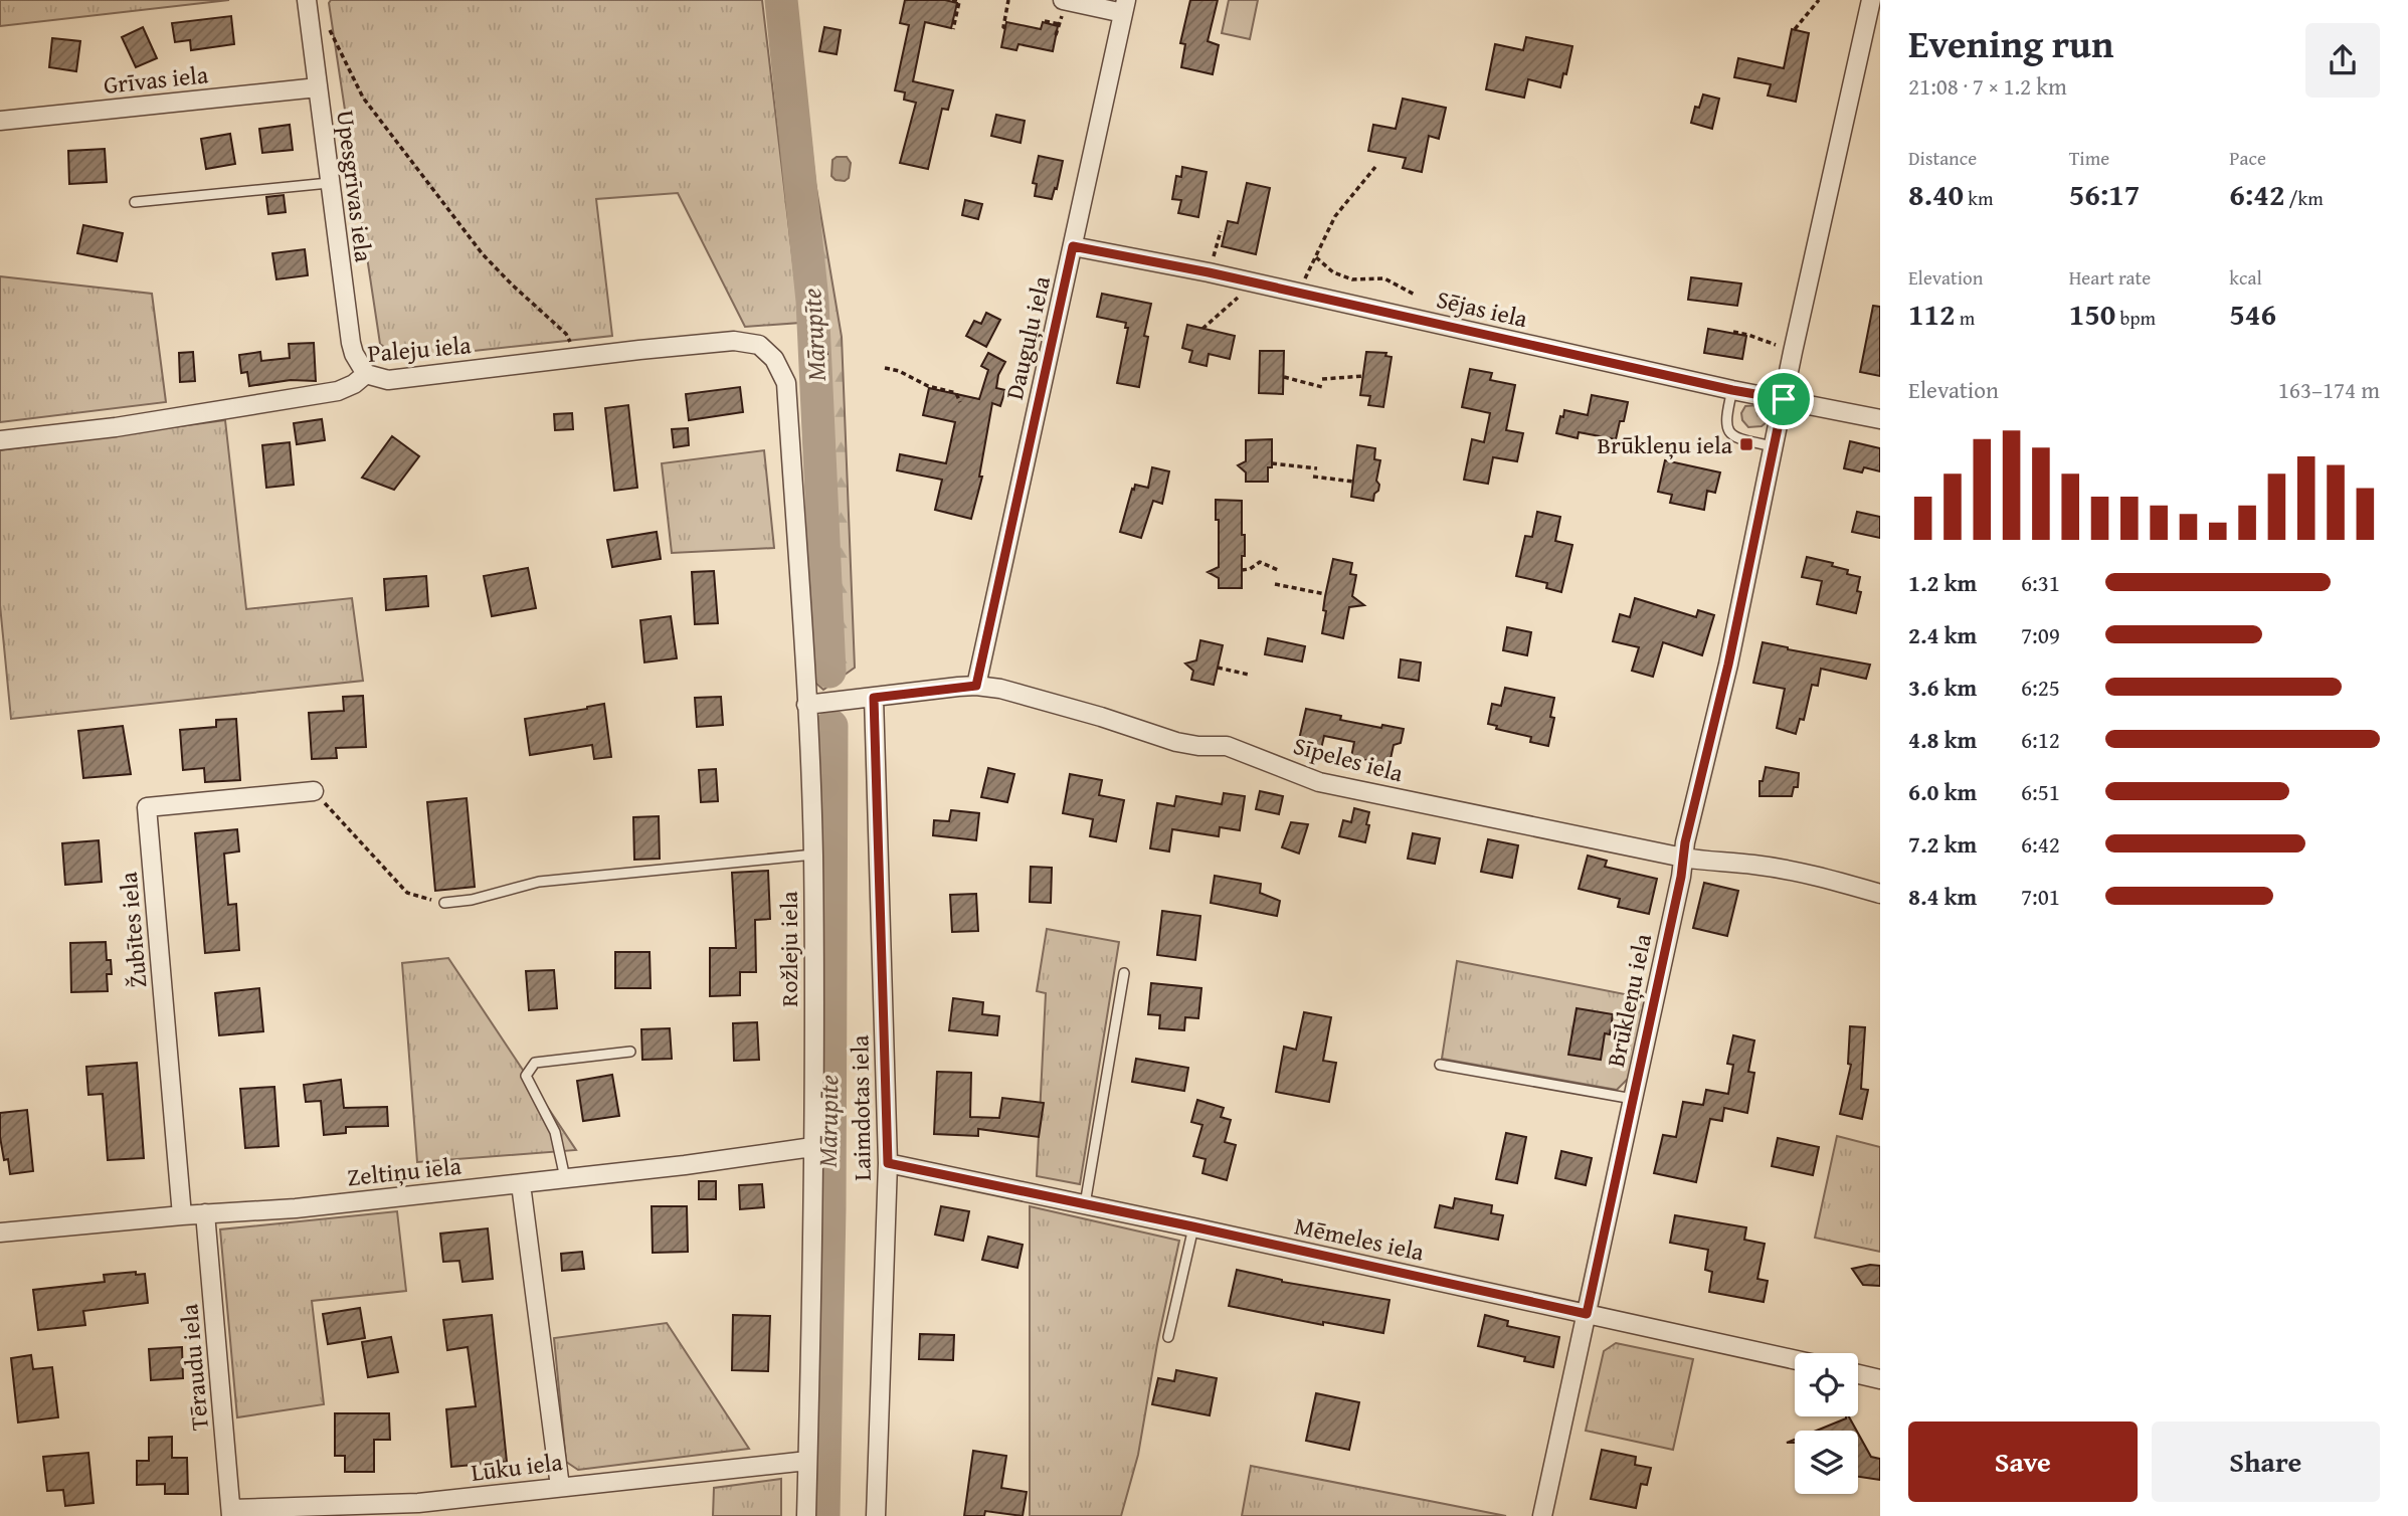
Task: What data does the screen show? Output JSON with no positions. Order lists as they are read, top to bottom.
{
  "streets": {
    "street": [
      "Grīvas iela",
      "Upesgrīvas iela",
      "Sējas iela",
      "Dauguļu iela",
      "Paleju iela",
      "Sīpeles iela",
      "Žubītes iela",
      "Rožleju iela",
      "Brūkleņu iela",
      "Laimdotas iela",
      "Zeltiņu iela",
      "Mēmeles iela",
      "Tēraudu iela",
      "Lūku iela"
    ]
  },
  "crossings": [
    ["Grīvas iela", "Upesgrīvas iela"],
    ["Upesgrīvas iela", "Paleju iela"],
    ["Sējas iela", "Dauguļu iela"],
    ["Sējas iela", "Brūkleņu iela"],
    ["Dauguļu iela", "Sīpeles iela"],
    ["Paleju iela", "Rožleju iela"],
    ["Sīpeles iela", "Rožleju iela"],
    ["Sīpeles iela", "Brūkleņu iela"],
    ["Sīpeles iela", "Laimdotas iela"],
    ["Žubītes iela", "Zeltiņu iela"],
    ["Rožleju iela", "Zeltiņu iela"],
    ["Rožleju iela", "Lūku iela"],
    ["Brūkleņu iela", "Mēmeles iela"],
    ["Laimdotas iela", "Mēmeles iela"],
    ["Zeltiņu iela", "Tēraudu iela"],
    ["Tēraudu iela", "Lūku iela"]
  ],
  "water": ["Mārupīte"],
  "places": {
    "transit": ["Brūkleņu iela"]
  },
  "page": {
    "heading": ["Evening run", "21:08 · 7 × 1.2 km"],
    "stats": [
      ["Distance", "8.40 km"],
      ["Time", "56:17"],
      ["Pace", "6:42 /km"],
      ["Elevation", "112 m"],
      ["Heart rate", "150 bpm"],
      ["kcal", "546"]
    ],
    "chart": ["Elevation", "163–174 m"],
    "list": [
      {
        "name": "1.2 km",
        "note": "6:31"
      },
      {
        "name": "2.4 km",
        "note": "7:09"
      },
      {
        "name": "3.6 km",
        "note": "6:25"
      },
      {
        "name": "4.8 km",
        "note": "6:12"
      },
      {
        "name": "6.0 km",
        "note": "6:51"
      },
      {
        "name": "7.2 km",
        "note": "6:42"
      },
      {
        "name": "8.4 km",
        "note": "7:01"
      }
    ],
    "buttons": ["Save", "Share"]
  }
}
